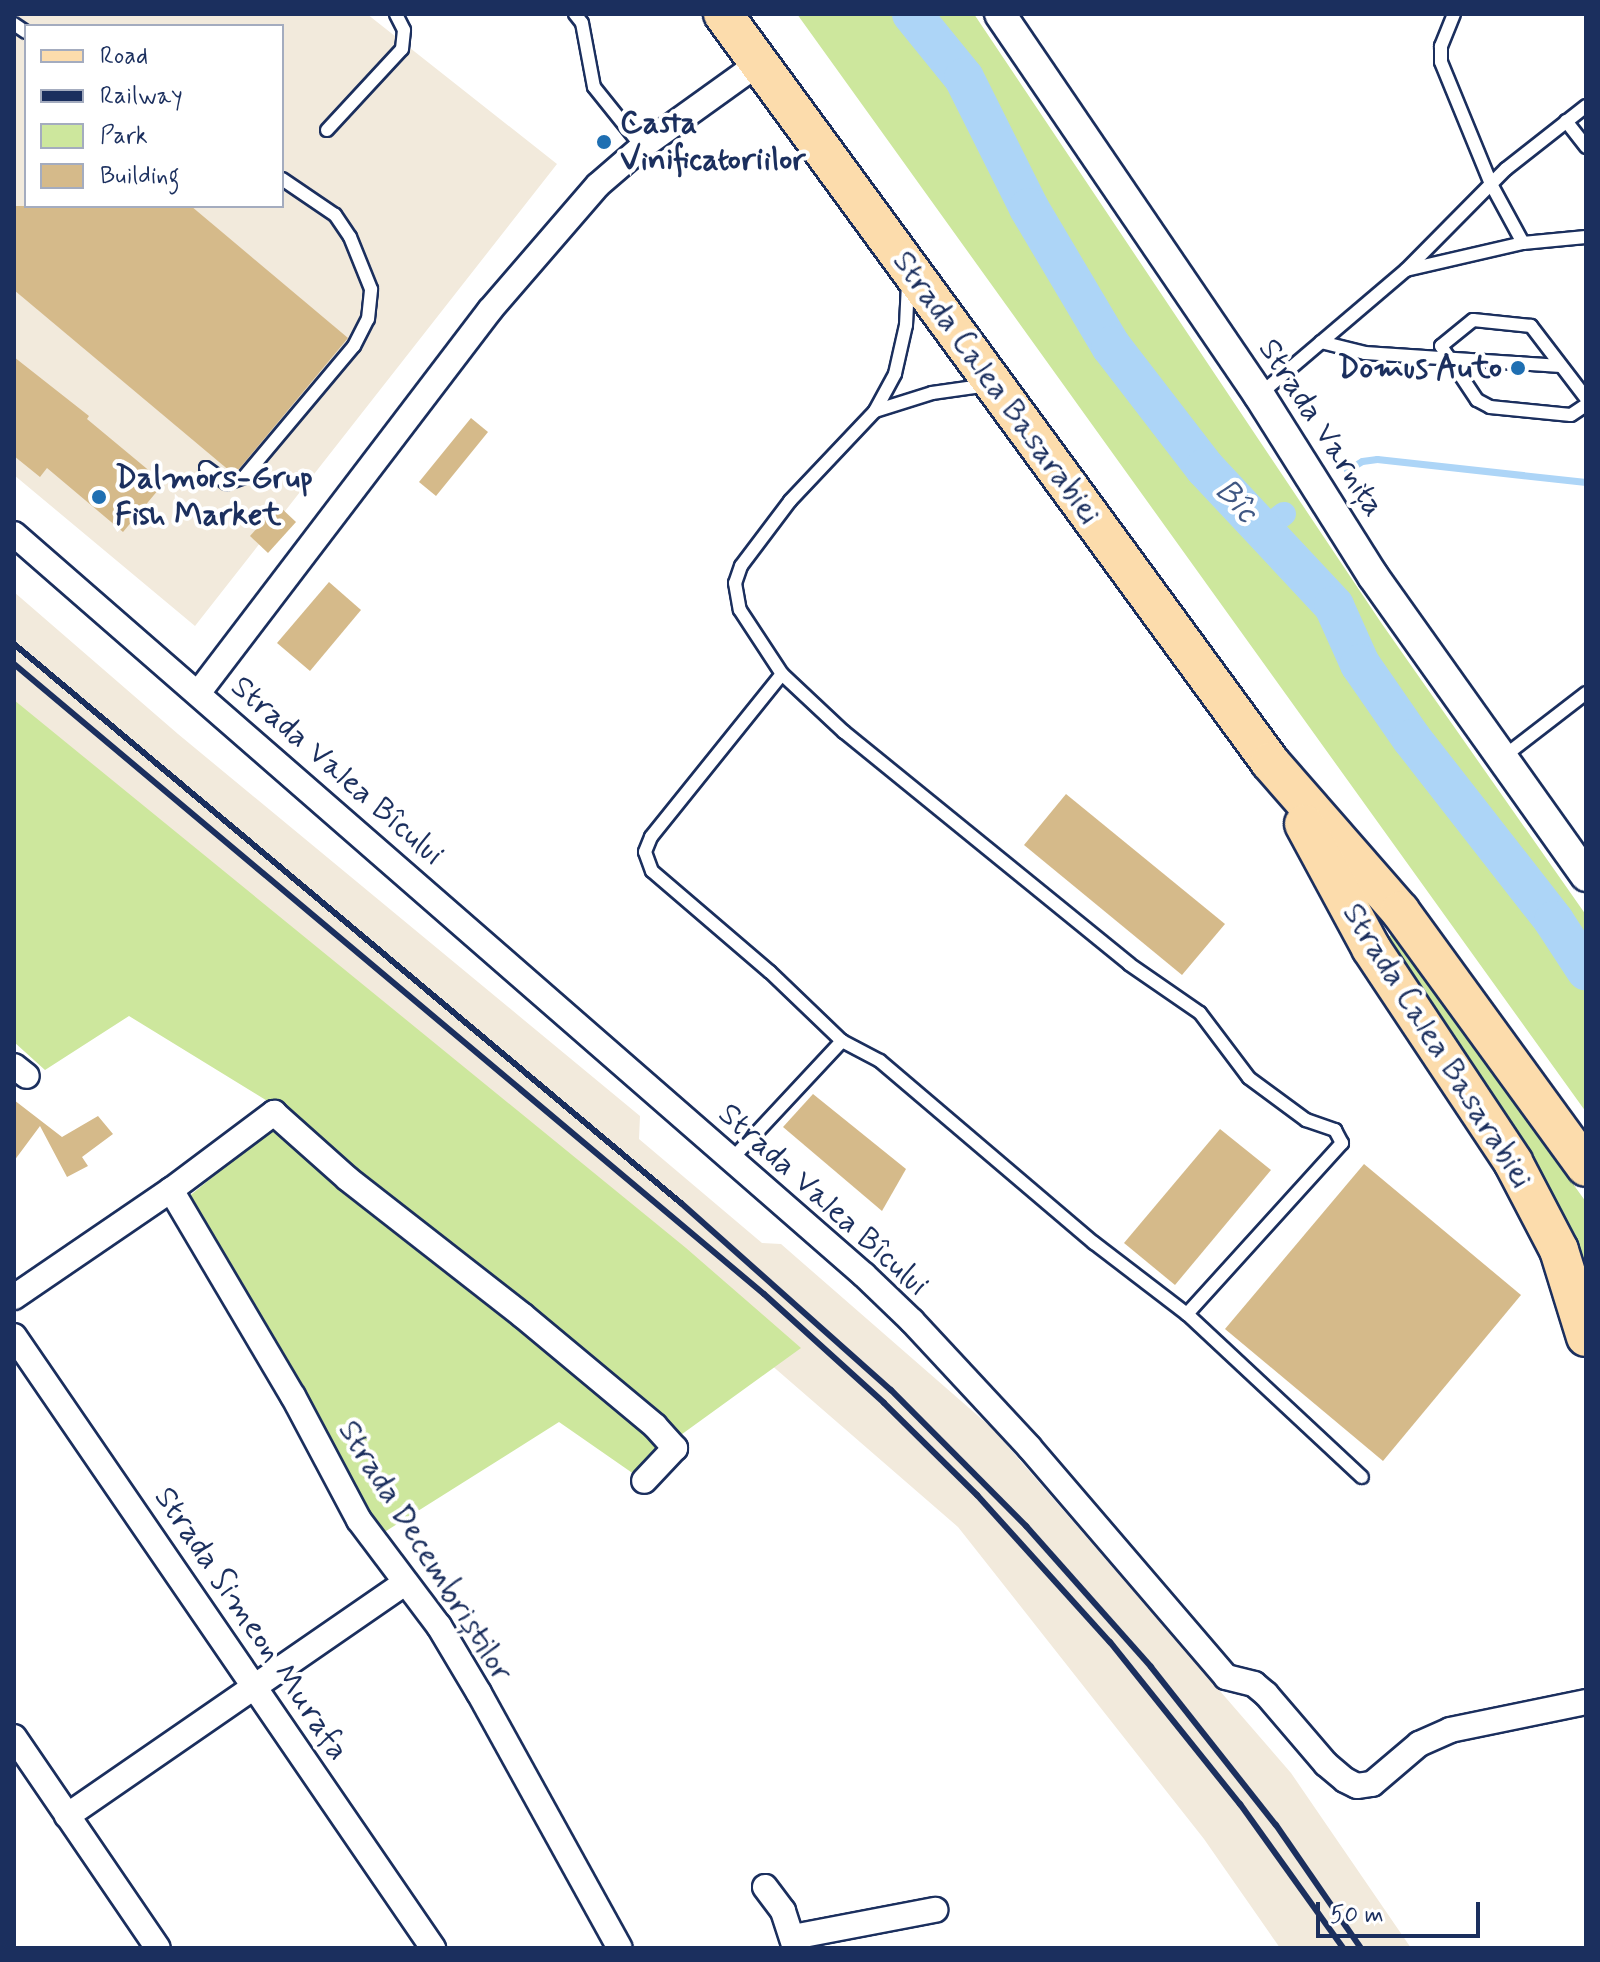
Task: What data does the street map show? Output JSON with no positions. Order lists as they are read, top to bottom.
{
  "streets": {
    "main road": ["Strada Calea Basarabiei"],
    "street": [
      "Strada Varnița",
      "Strada Valea Bîcului",
      "Strada Decembriștilor",
      "Strada Simeon Murafa"
    ]
  },
  "water": ["Bîc"],
  "places": ["Casta Vinificatoriilor", "Domus Auto", "Dalmors-Grup Fish Market"],
  "legend": [
    "Road",
    "Railway",
    "Park",
    "Building"
  ],
  "scale_bar": "50 m"
}
